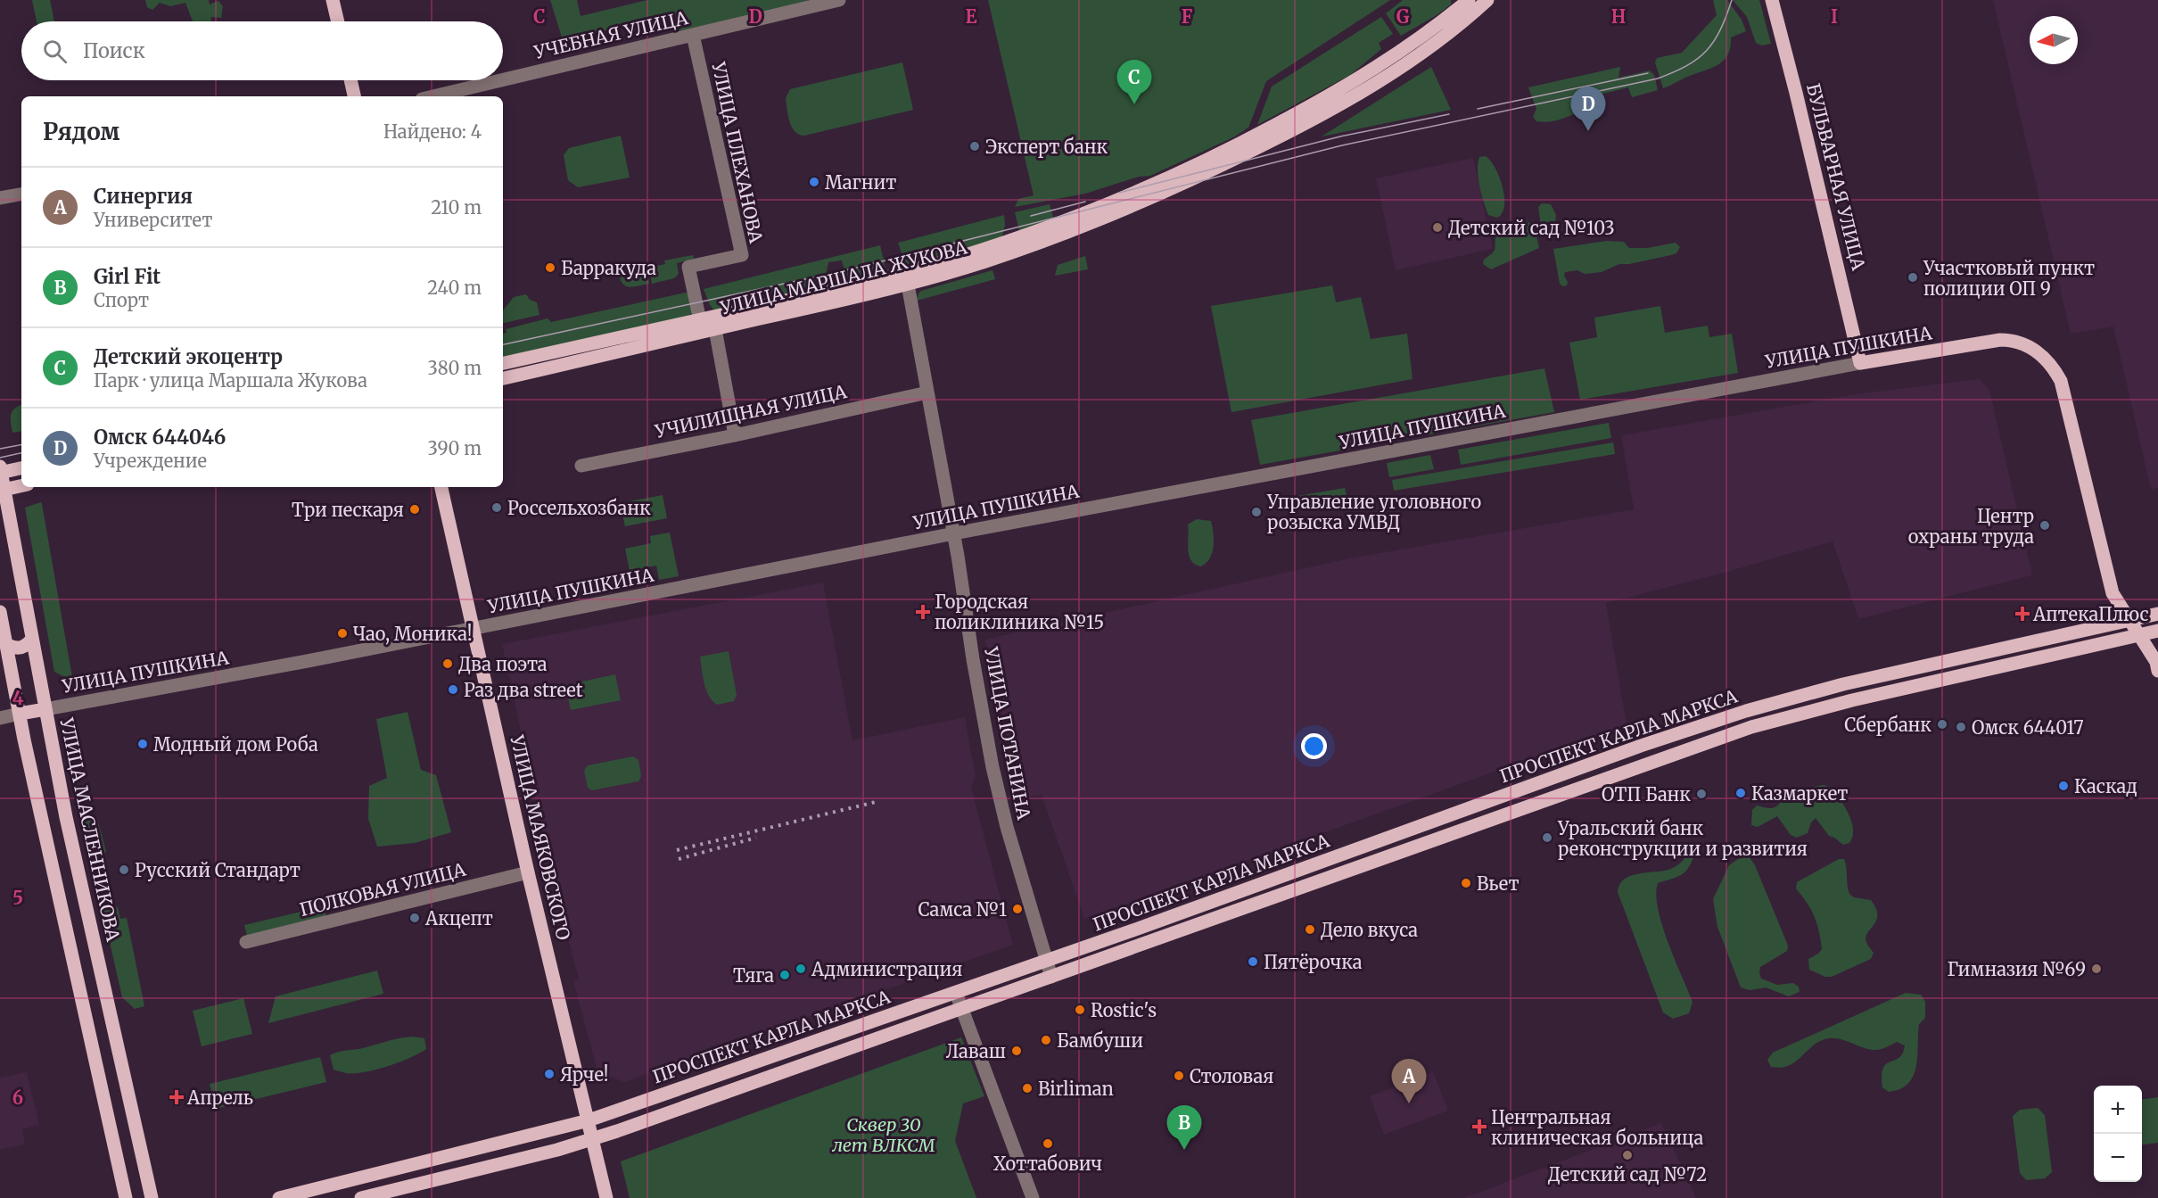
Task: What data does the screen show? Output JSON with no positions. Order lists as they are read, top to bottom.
{
  "streets": {
    "main road": [
      "БУЛЬВАРНАЯ УЛИЦА",
      "УЛИЦА МАРШАЛА ЖУКОВА",
      "УЛИЦА ПУШКИНА",
      "ПРОСПЕКТ КАРЛА МАРКСА",
      "УЛИЦА МАСЛЕННИКОВА",
      "УЛИЦА МАЯКОВСКОГО"
    ],
    "street": [
      "УЧЕБНАЯ УЛИЦА",
      "УЛИЦА ПЛЕХАНОВА",
      "УЧИЛИЩНАЯ УЛИЦА",
      "УЛИЦА ПОТАНИНА",
      "ПОЛКОВАЯ УЛИЦА"
    ]
  },
  "crossings": [
    ["УЧЕБНАЯ УЛИЦА", "УЛИЦА ПЛЕХАНОВА"],
    ["УЛИЦА ПЛЕХАНОВА", "УЛИЦА МАРШАЛА ЖУКОВА"],
    ["БУЛЬВАРНАЯ УЛИЦА", "УЛИЦА ПУШКИНА"],
    ["УЛИЦА МАРШАЛА ЖУКОВА", "УЛИЦА ПОТАНИНА"],
    ["УЛИЦА ПУШКИНА", "УЛИЦА ПОТАНИНА"],
    ["УЛИЦА ПУШКИНА", "ПРОСПЕКТ КАРЛА МАРКСА"],
    ["УЛИЦА ПУШКИНА", "УЛИЦА МАСЛЕННИКОВА"],
    ["УЛИЦА ПУШКИНА", "УЛИЦА МАЯКОВСКОГО"],
    ["УЧИЛИЩНАЯ УЛИЦА", "УЛИЦА ПОТАНИНА"],
    ["УЛИЦА ПОТАНИНА", "ПРОСПЕКТ КАРЛА МАРКСА"],
    ["ПРОСПЕКТ КАРЛА МАРКСА", "УЛИЦА МАЯКОВСКОГО"],
    ["УЛИЦА МАЯКОВСКОГО", "ПОЛКОВАЯ УЛИЦА"]
  ],
  "parks": ["Сквер 30 лет ВЛКСМ"],
  "places": {
    "other": [
      "Эксперт банк",
      "Магнит",
      "Детский сад №103",
      "Барракуда",
      "Участковый пункт полиции ОП 9",
      "Россельхозбанк",
      "Три пескаря",
      "Управление уголовного розыска УМВД",
      "Центр охраны труда",
      "Чао, Моника!",
      "Два поэта",
      "Раз два street",
      "Сбербанк",
      "Омск 644017",
      "Модный дом Роба",
      "Каскад",
      "Казмаркет",
      "ОТП Банк",
      "Уральский банк реконструкции и развития",
      "Русский Стандарт",
      "Вьет",
      "Самса №1",
      "Акцепт",
      "Дело вкуса",
      "Пятёрочка",
      "Администрация",
      "Гимназия №69",
      "Тяга",
      "Rostic's",
      "Бамбуши",
      "Лаваш",
      "Ярче!",
      "Столовая",
      "Birliman",
      "Хоттабович",
      "Детский сад №72"
    ],
    "health": [
      "Городская поликлиника №15",
      "АптекаПлюс",
      "Апрель",
      "Центральная клиническая больница"
    ]
  },
  "north": "left",
  "page": {
    "search": "Поиск",
    "pins": [
      "C",
      "D",
      "A",
      "B"
    ],
    "heading": ["Рядом", "Найдено: 4"],
    "list": [
      {
        "mark": "A",
        "name": "Синергия",
        "note": "Университет",
        "value": "210 m"
      },
      {
        "mark": "B",
        "name": "Girl Fit",
        "note": "Спорт",
        "value": "240 m"
      },
      {
        "mark": "C",
        "name": "Детский экоцентр",
        "note": "Парк · улица Маршала Жукова",
        "value": "380 m"
      },
      {
        "mark": "D",
        "name": "Омск 644046",
        "note": "Учреждение",
        "value": "390 m"
      }
    ],
    "map_buttons": ["+", "−"]
  },
  "grid": {
    "columns": [
      "C",
      "D",
      "E",
      "F",
      "G",
      "H",
      "I"
    ],
    "rows": ["4", "5", "6"]
  }
}
